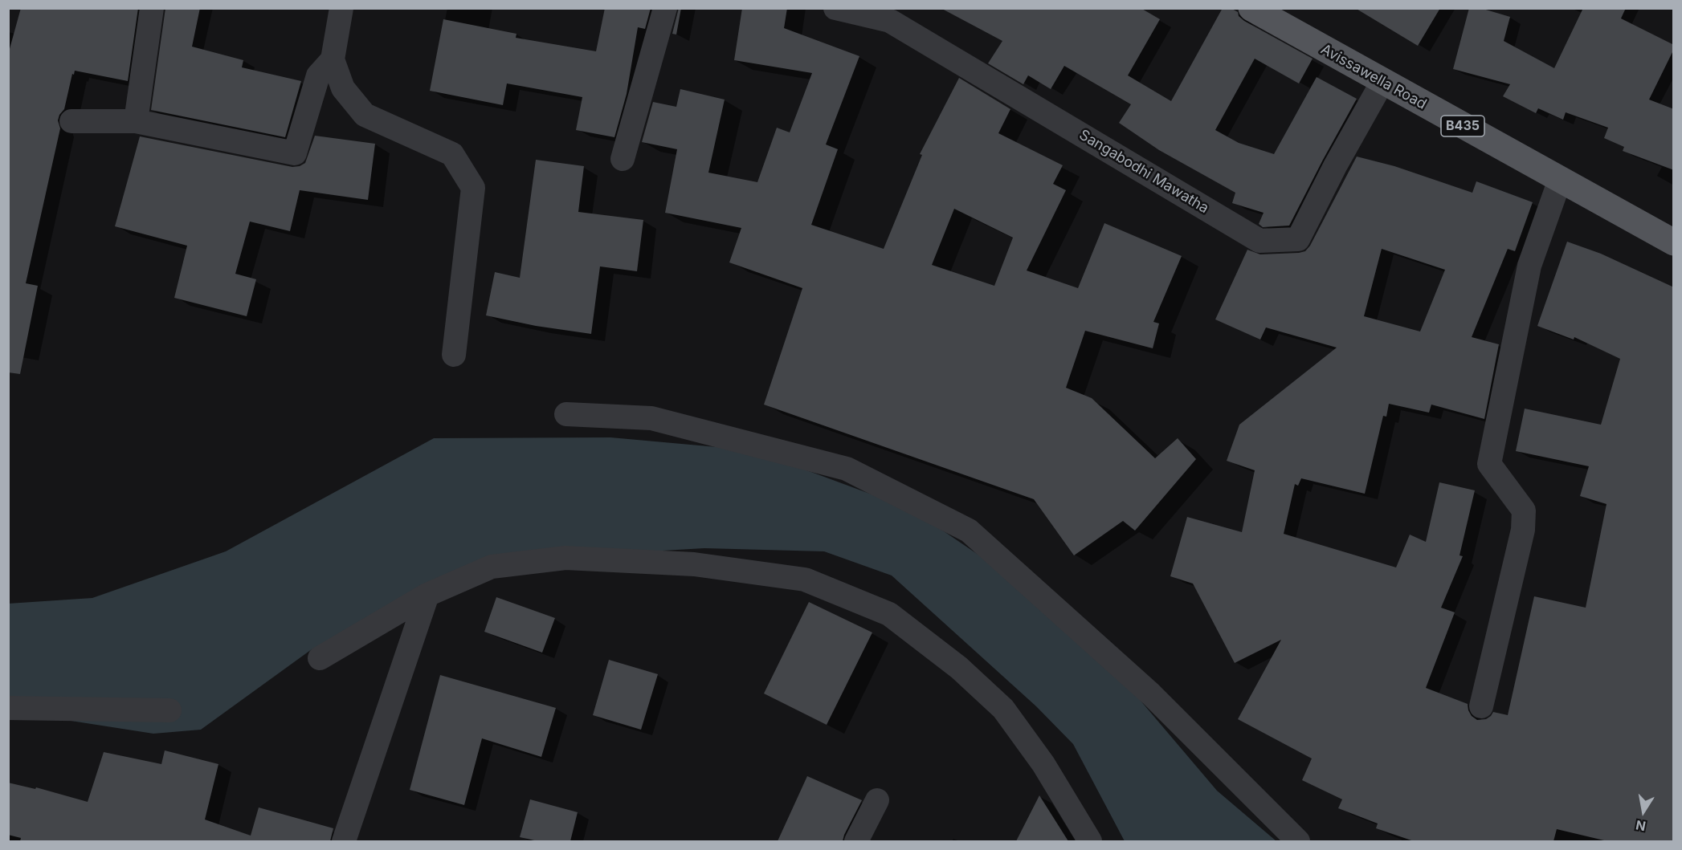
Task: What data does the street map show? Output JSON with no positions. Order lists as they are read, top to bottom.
{
  "streets": {
    "main road": ["Avissawella Road", "B435"],
    "street": ["Sangabodhi Mawatha"]
  },
  "crossings": [
    ["Avissawella Road", "Sangabodhi Mawatha"]
  ],
  "north": "bottom"
}
